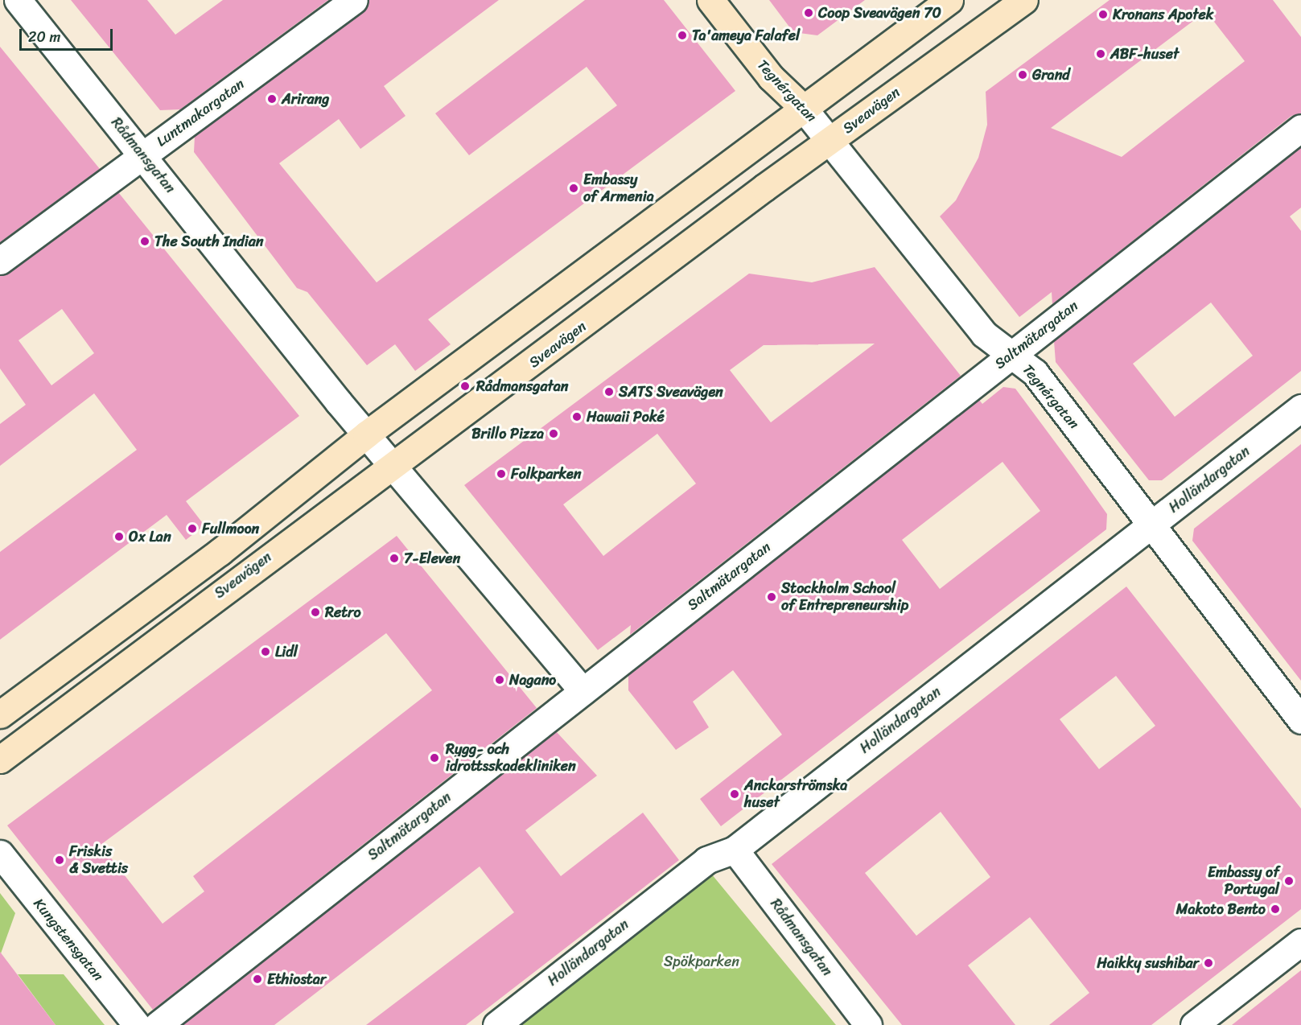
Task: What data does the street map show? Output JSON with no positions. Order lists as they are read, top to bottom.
{
  "streets": {
    "main road": ["Tegnérgatan", "Sveavägen"],
    "street": [
      "Luntmakargatan",
      "Rådmansgatan",
      "Saltmätargatan",
      "Holländargatan",
      "Kungstensgatan"
    ]
  },
  "crossings": [
    ["Tegnérgatan", "Sveavägen"],
    ["Tegnérgatan", "Saltmätargatan"],
    ["Tegnérgatan", "Holländargatan"],
    ["Sveavägen", "Rådmansgatan"],
    ["Luntmakargatan", "Rådmansgatan"],
    ["Rådmansgatan", "Saltmätargatan"],
    ["Rådmansgatan", "Holländargatan"]
  ],
  "parks": ["Spökparken"],
  "places": [
    "Coop Sveavägen 70",
    "Kronans Apotek",
    "Ta'ameya Falafel",
    "ABF-huset",
    "Grand",
    "Arirang",
    "Embassy of Armenia",
    "The South Indian",
    "Rådmansgatan",
    "SATS Sveavägen",
    "Hawaii Poké",
    "Brillo Pizza",
    "Folkparken",
    "Fullmoon",
    "Ox Lan",
    "7-Eleven",
    "Stockholm School of Entrepreneurship",
    "Retro",
    "Lidl",
    "Nagano",
    "Rygg- och idrottsskadekliniken",
    "Anckarströmska huset",
    "Friskis & Svettis",
    "Embassy of Portugal",
    "Makoto Bento",
    "Haikky sushibar",
    "Ethiostar"
  ],
  "scale_bar": "20 m"
}
